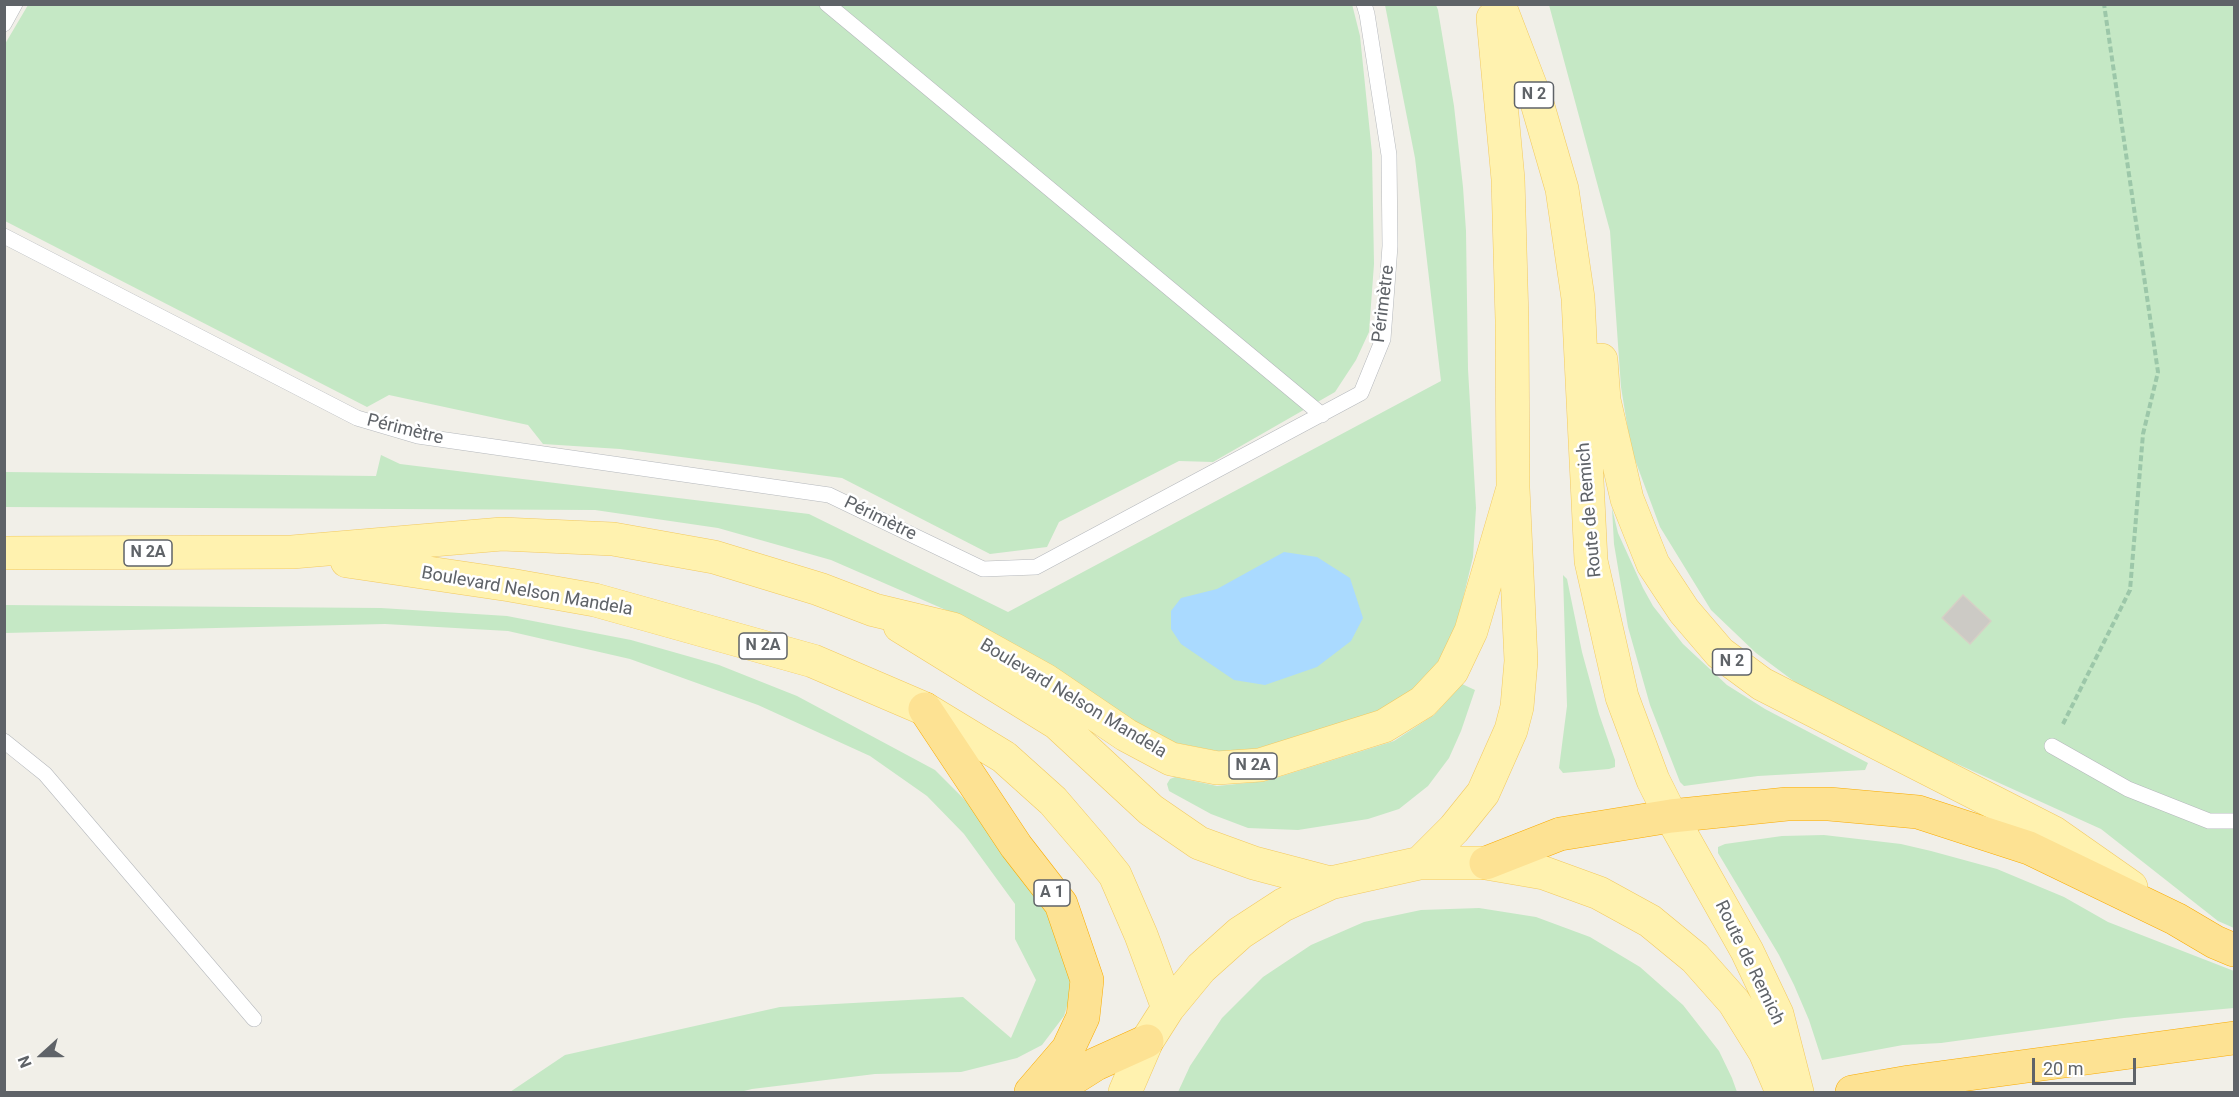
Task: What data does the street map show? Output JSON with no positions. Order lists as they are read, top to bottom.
{
  "streets": {
    "highway": ["N 2", "A 1"],
    "main road": ["Route de Remich", "N 2A", "Boulevard Nelson Mandela"],
    "lane": ["Périmètre"]
  },
  "crossings": [
    ["N 2", "Route de Remich"],
    ["N 2", "Boulevard Nelson Mandela"],
    ["Boulevard Nelson Mandela", "A 1"]
  ],
  "scale_bar": "20 m",
  "north": "left"
}
